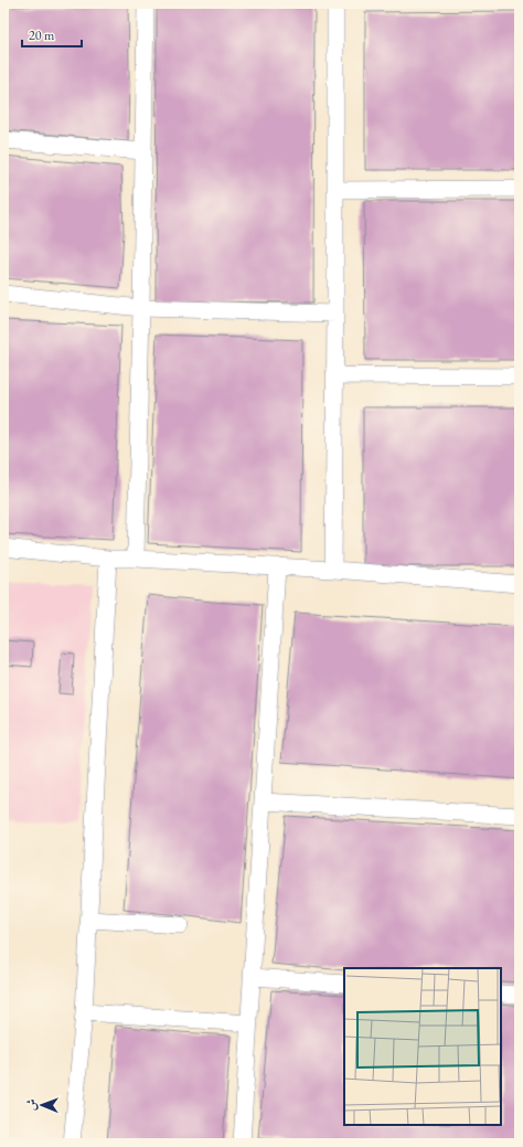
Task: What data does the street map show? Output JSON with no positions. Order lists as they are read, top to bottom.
{
  "scale_bar": "20 m",
  "north": "left"
}
